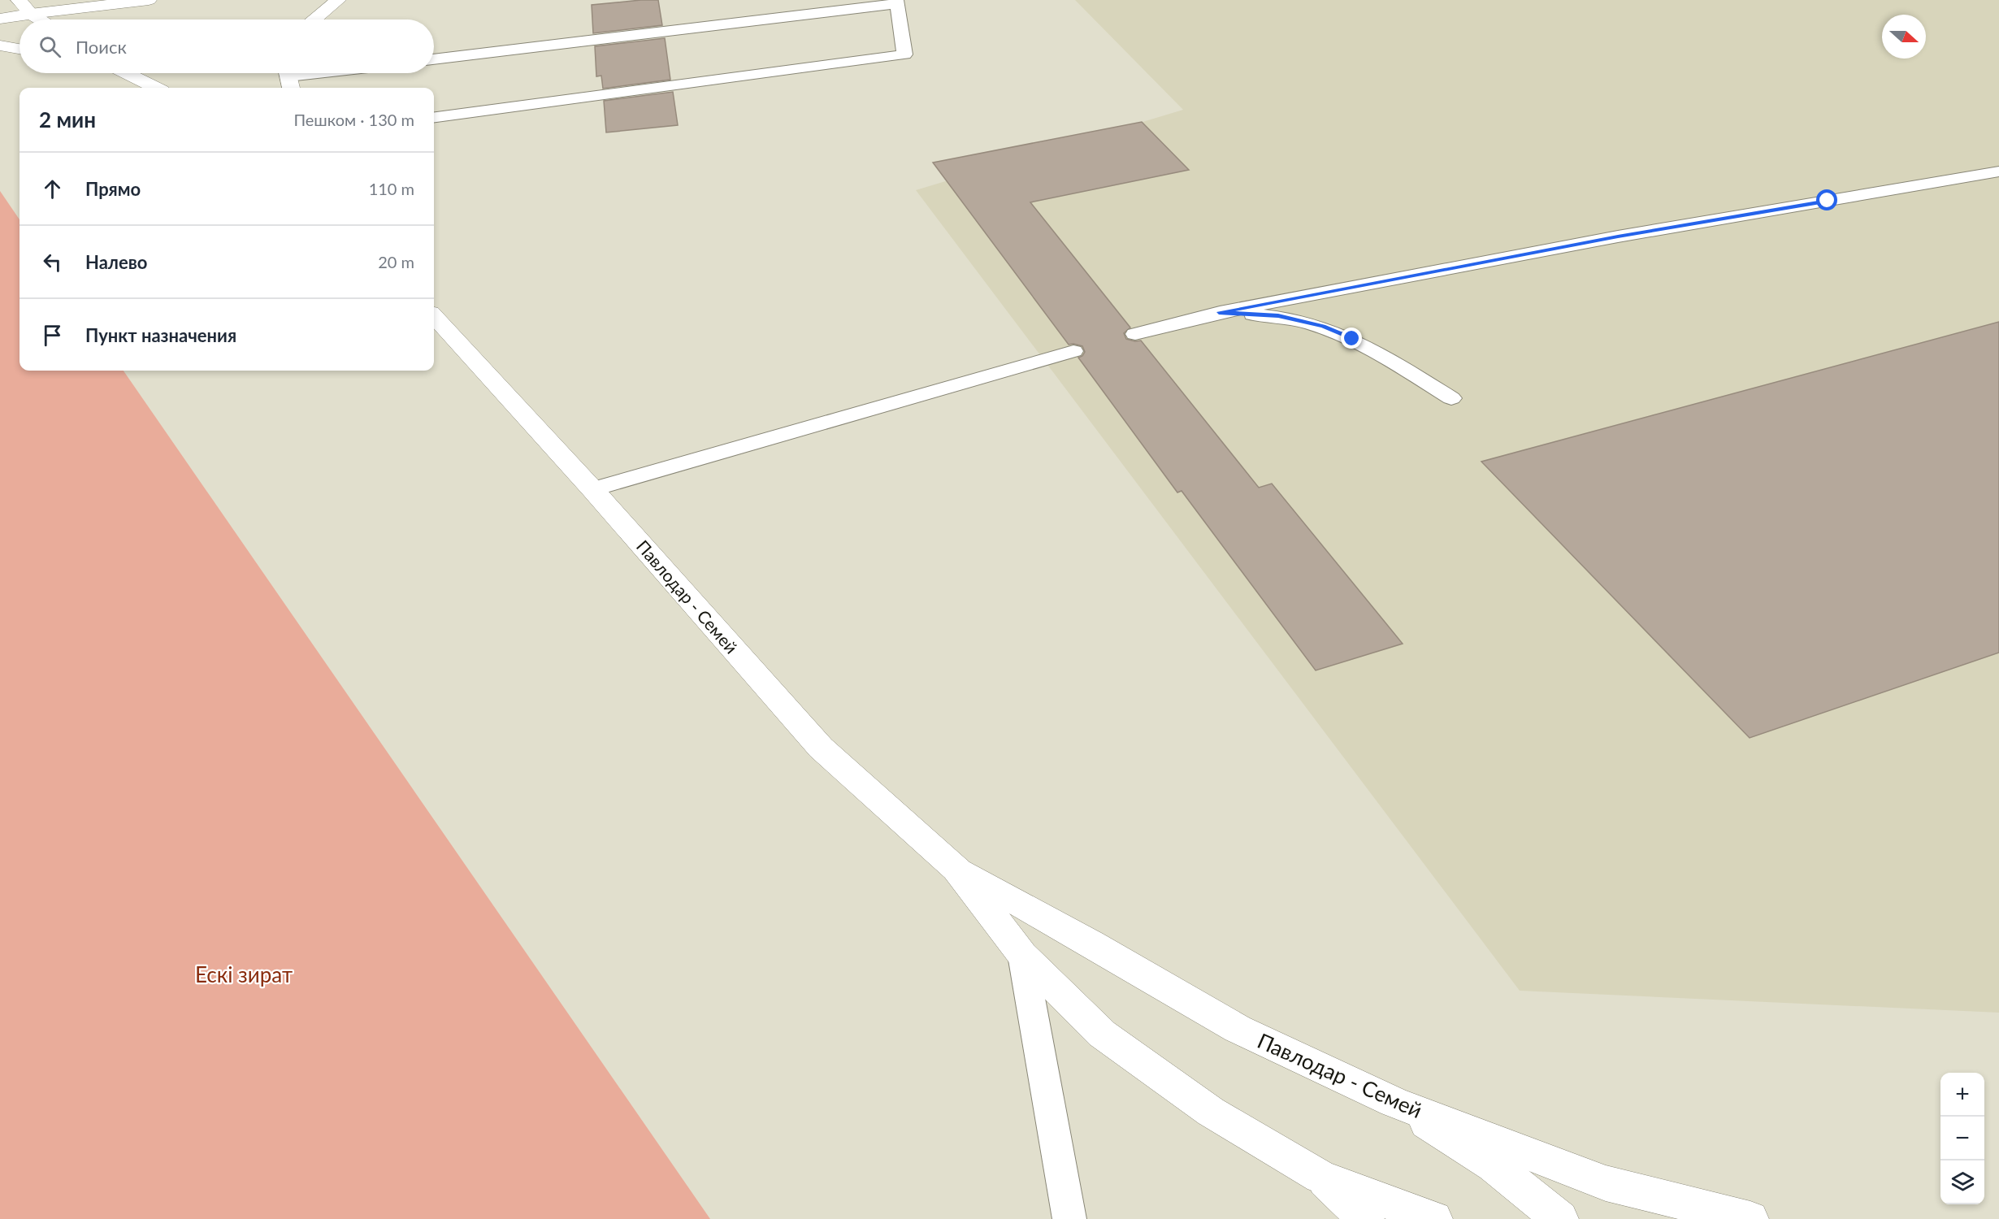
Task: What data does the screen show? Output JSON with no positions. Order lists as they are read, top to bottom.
{
  "streets": {
    "main road": ["Павлодар - Семей"]
  },
  "parks": ["Ескі зират"],
  "north": "right",
  "page": {
    "search": "Поиск",
    "heading": ["2 мин", "Пешком · 130 m"],
    "list": [
      ["Прямо", "110 m"],
      ["Налево", "20 m"],
      "Пункт назначения"
    ],
    "map_buttons": ["+", "−"]
  }
}
